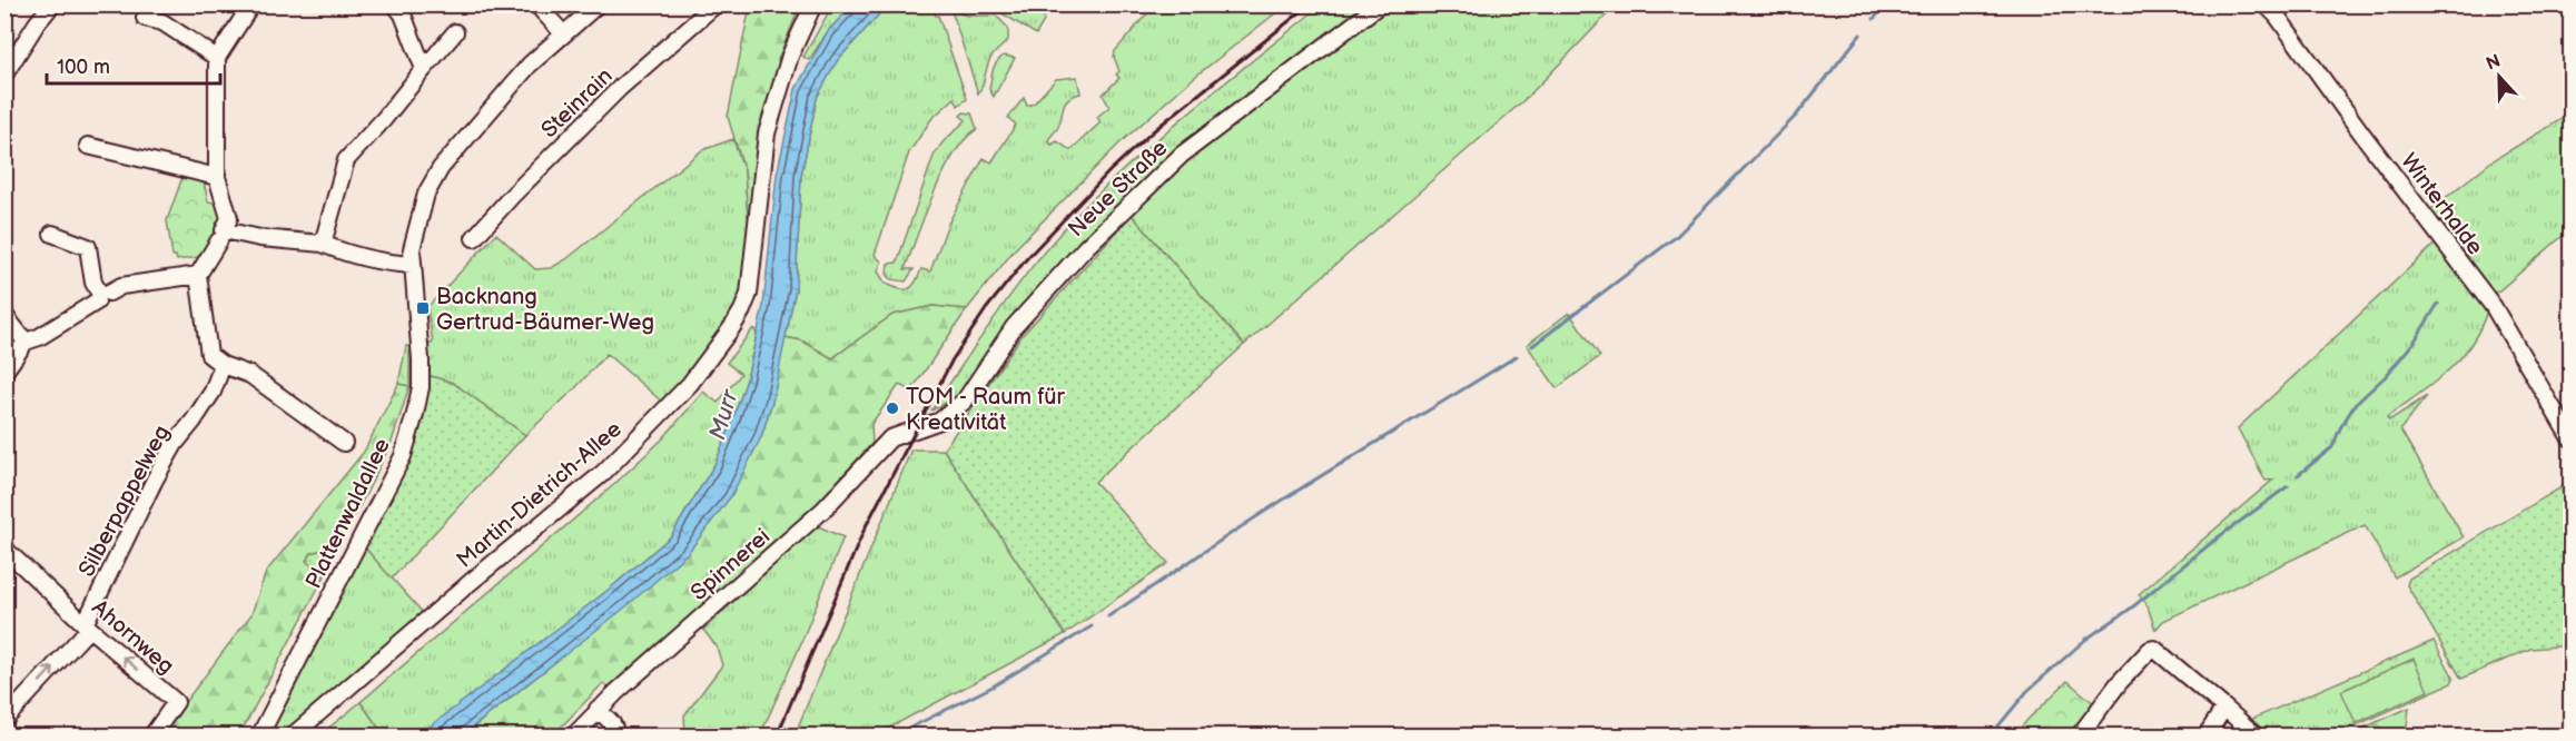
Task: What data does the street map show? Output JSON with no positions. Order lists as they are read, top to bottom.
{
  "streets": {
    "street": [
      "Steinrain",
      "Neue Straße",
      "Winterhalde",
      "Martin-Dietrich-Allee",
      "Silberpappelweg",
      "Plattenwaldallee",
      "Spinnerei",
      "Ahornweg"
    ]
  },
  "crossings": [
    ["Neue Straße", "Spinnerei"],
    ["Silberpappelweg", "Ahornweg"]
  ],
  "water": ["Murr"],
  "places": {
    "transit": ["Backnang Gertrud-Bäumer-Weg"],
    "other": ["TOM - Raum für Kreativität"]
  },
  "scale_bar": "100 m",
  "north": "top"
}
